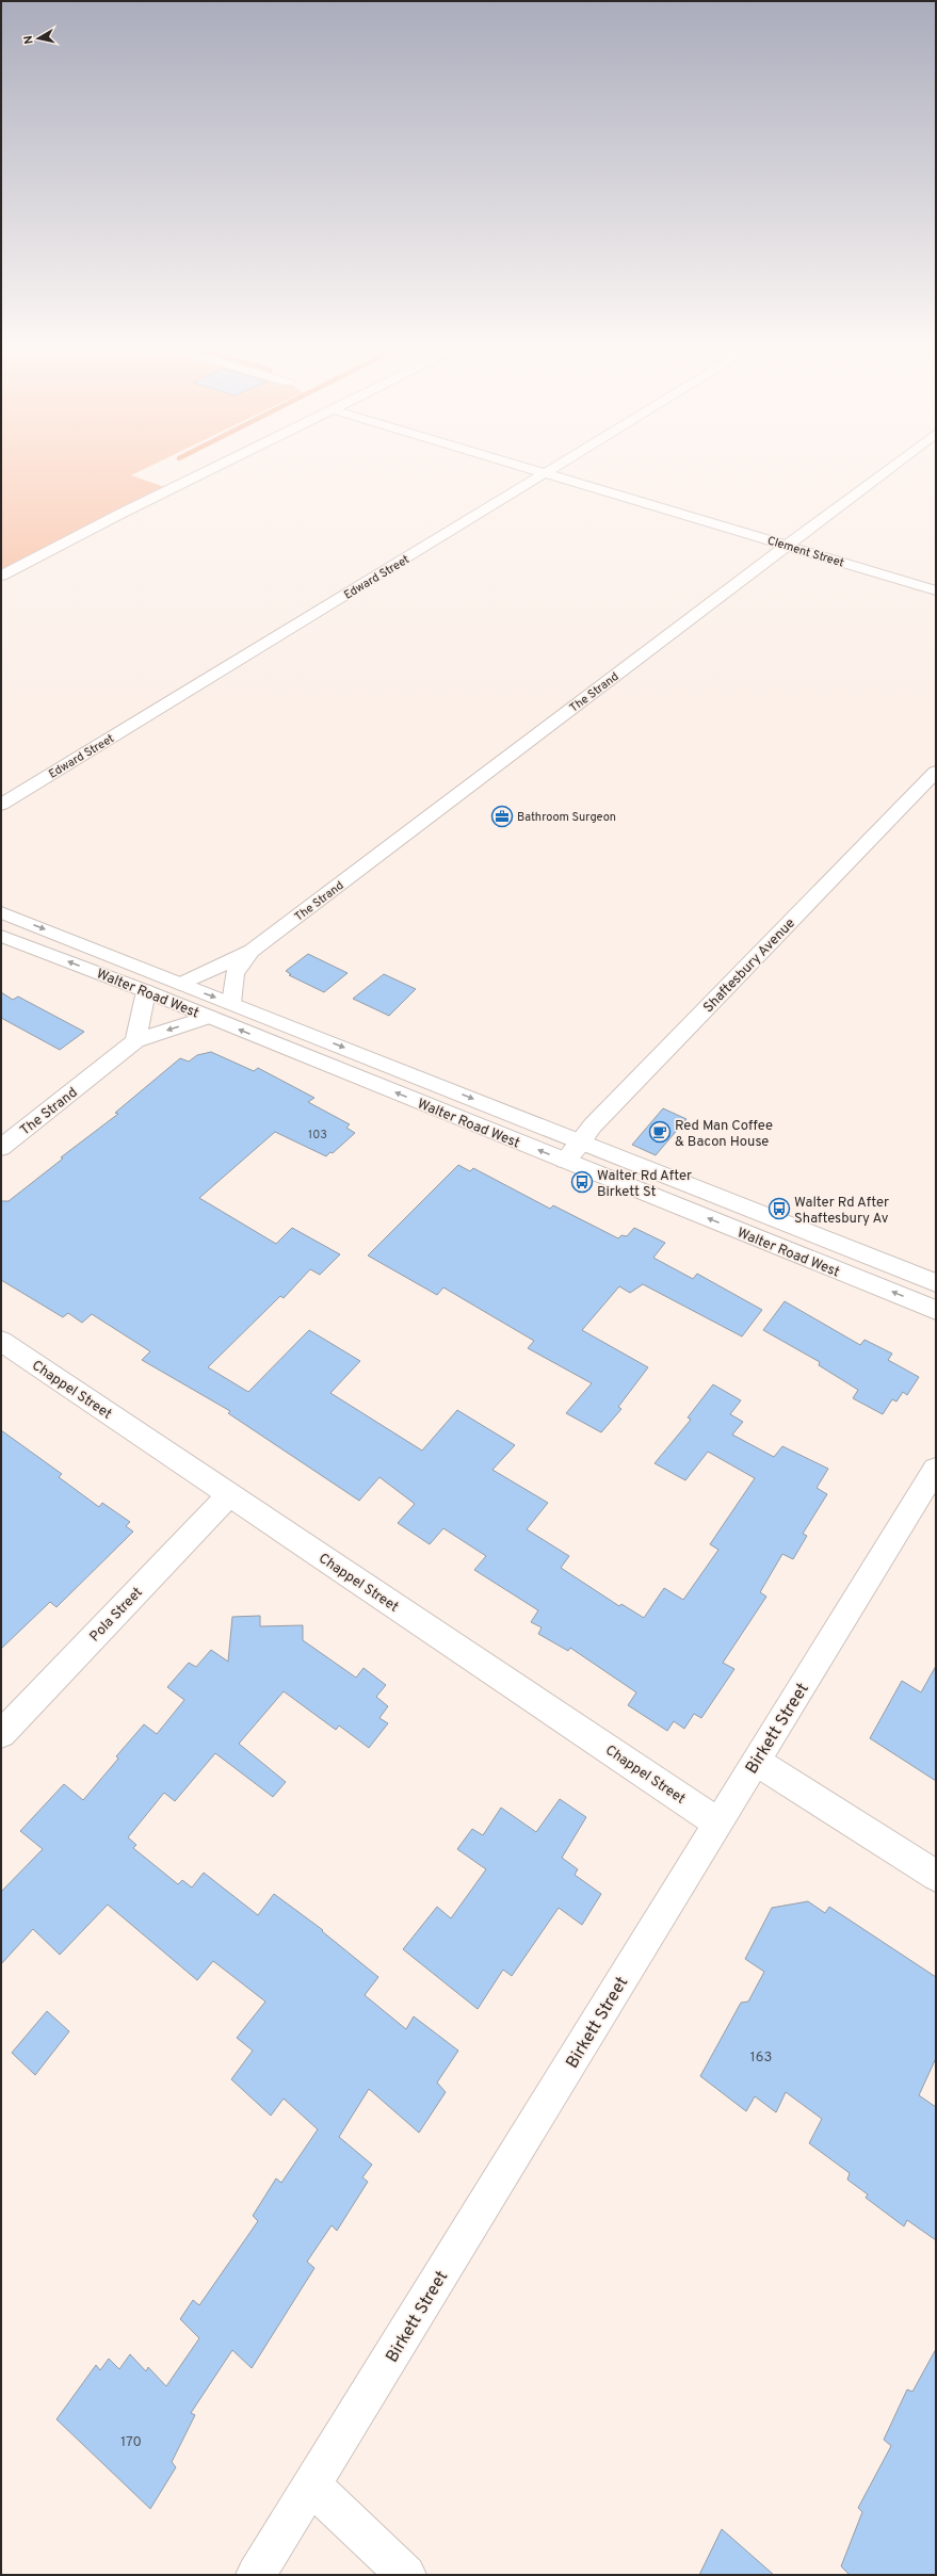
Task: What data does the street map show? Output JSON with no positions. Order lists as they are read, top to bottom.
{
  "streets": {
    "street": [
      "Clement Street",
      "Edward Street",
      "The Strand",
      "Shaftesbury Avenue",
      "Walter Road West",
      "Chappel Street",
      "Pola Street",
      "Birkett Street"
    ]
  },
  "crossings": [
    ["Clement Street", "Edward Street"],
    ["Clement Street", "The Strand"],
    ["The Strand", "Walter Road West"],
    ["Shaftesbury Avenue", "Walter Road West"],
    ["Chappel Street", "Pola Street"],
    ["Chappel Street", "Birkett Street"]
  ],
  "places": {
    "office": ["Bathroom Surgeon"],
    "cafe": ["Red Man Coffee & Bacon House"],
    "bus stop": ["Walter Rd After Birkett St", "Walter Rd After Shaftesbury Av"]
  },
  "house_numbers": ["103", "163", "170"],
  "north": "left"
}
